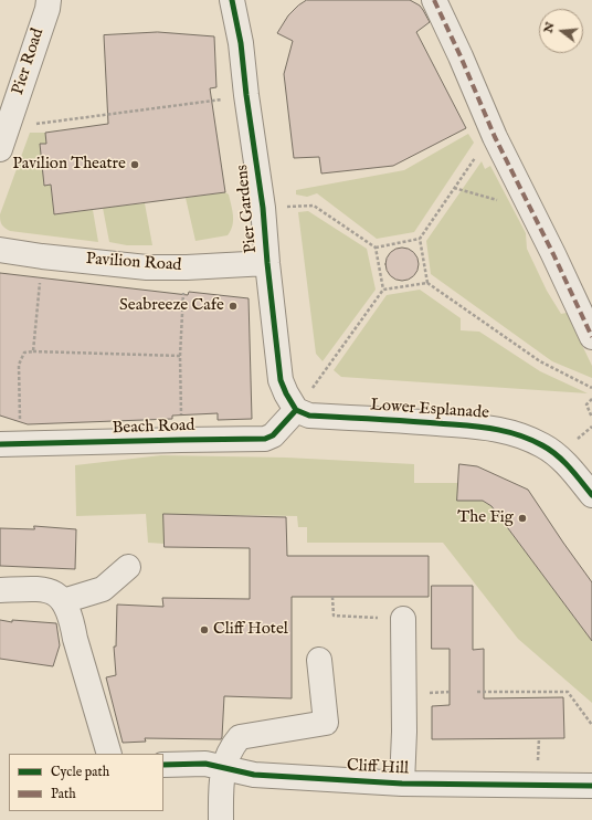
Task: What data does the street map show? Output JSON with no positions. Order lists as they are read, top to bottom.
{
  "streets": {
    "street": [
      "Pier Road",
      "Pier Gardens",
      "Pavilion Road",
      "Lower Esplanade",
      "Beach Road",
      "Cliff Hill"
    ]
  },
  "crossings": [
    ["Pier Gardens", "Pavilion Road"],
    ["Pier Gardens", "Lower Esplanade"],
    ["Pier Gardens", "Beach Road"],
    ["Lower Esplanade", "Beach Road"]
  ],
  "places": [
    "Pavilion Theatre",
    "Seabreeze Cafe",
    "The Fig",
    "Cliff Hotel"
  ],
  "legend": ["Cycle path", "Path"],
  "north": "left"
}
